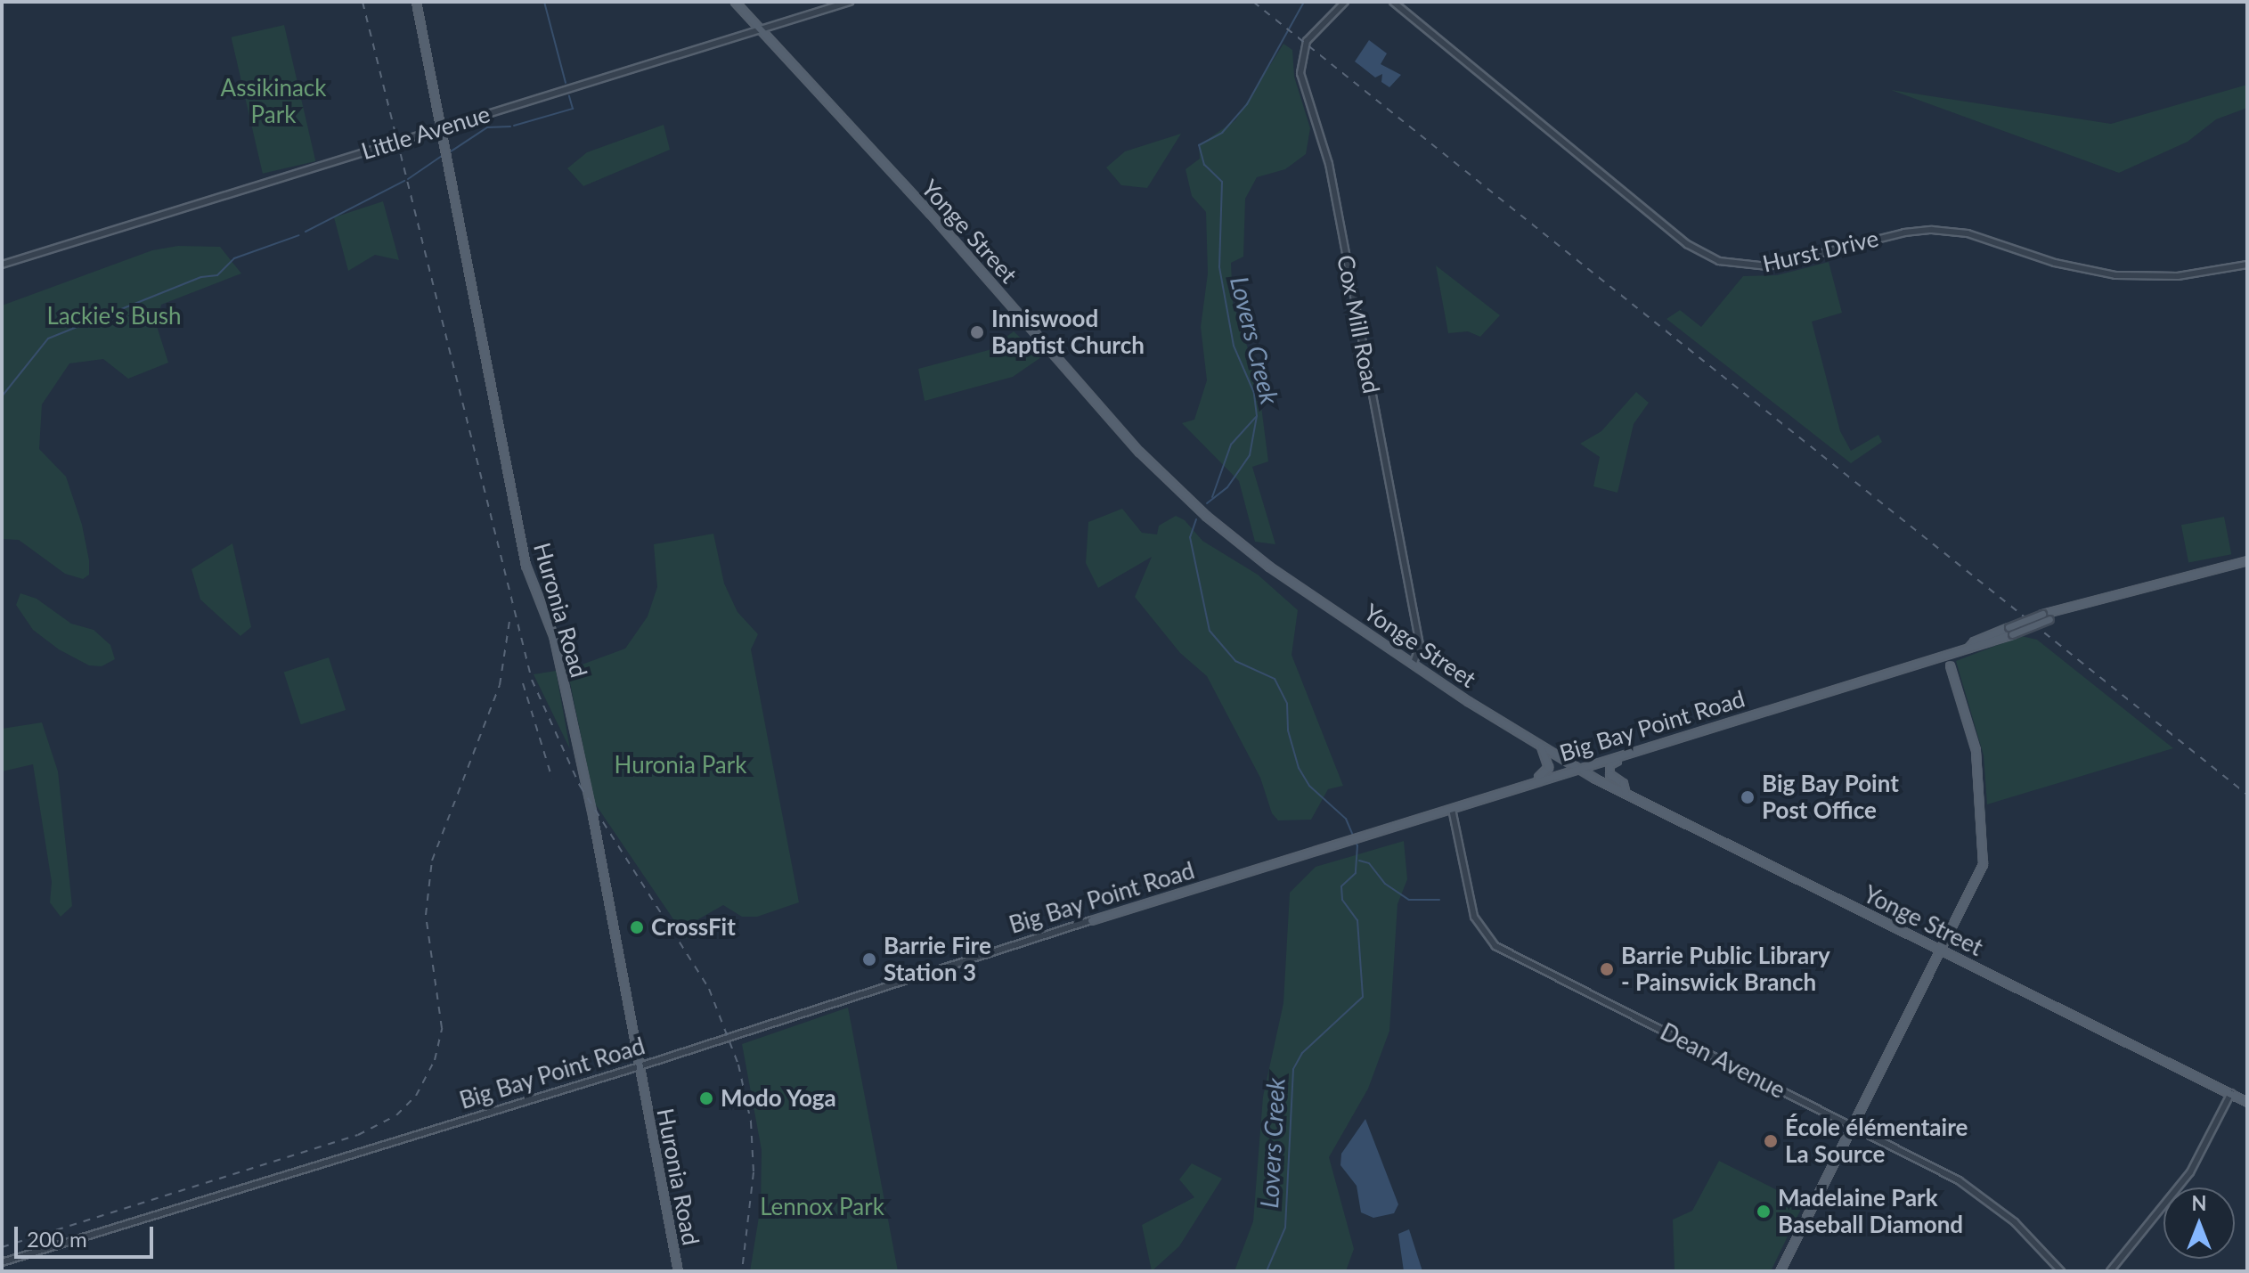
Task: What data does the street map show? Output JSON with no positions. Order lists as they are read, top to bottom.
{
  "streets": {
    "main road": ["Yonge Street", "Huronia Road", "Big Bay Point Road"],
    "street": [
      "Little Avenue",
      "Hurst Drive",
      "Cox Mill Road",
      "Dean Avenue"
    ]
  },
  "crossings": [
    ["Little Avenue", "Yonge Street"],
    ["Little Avenue", "Huronia Road"],
    ["Yonge Street", "Cox Mill Road"],
    ["Yonge Street", "Big Bay Point Road"],
    ["Huronia Road", "Big Bay Point Road"],
    ["Big Bay Point Road", "Dean Avenue"]
  ],
  "water": ["Lovers Creek"],
  "parks": [
    "Assikinack Park",
    "Lackie's Bush",
    "Huronia Park",
    "Lennox Park"
  ],
  "places": [
    "Inniswood Baptist Church",
    "Big Bay Point Post Office",
    "CrossFit",
    "Barrie Fire Station 3",
    "Barrie Public Library - Painswick Branch",
    "Modo Yoga",
    "École élémentaire La Source",
    "Madelaine Park Baseball Diamond"
  ],
  "scale_bar": "200 m",
  "north": "top"
}
